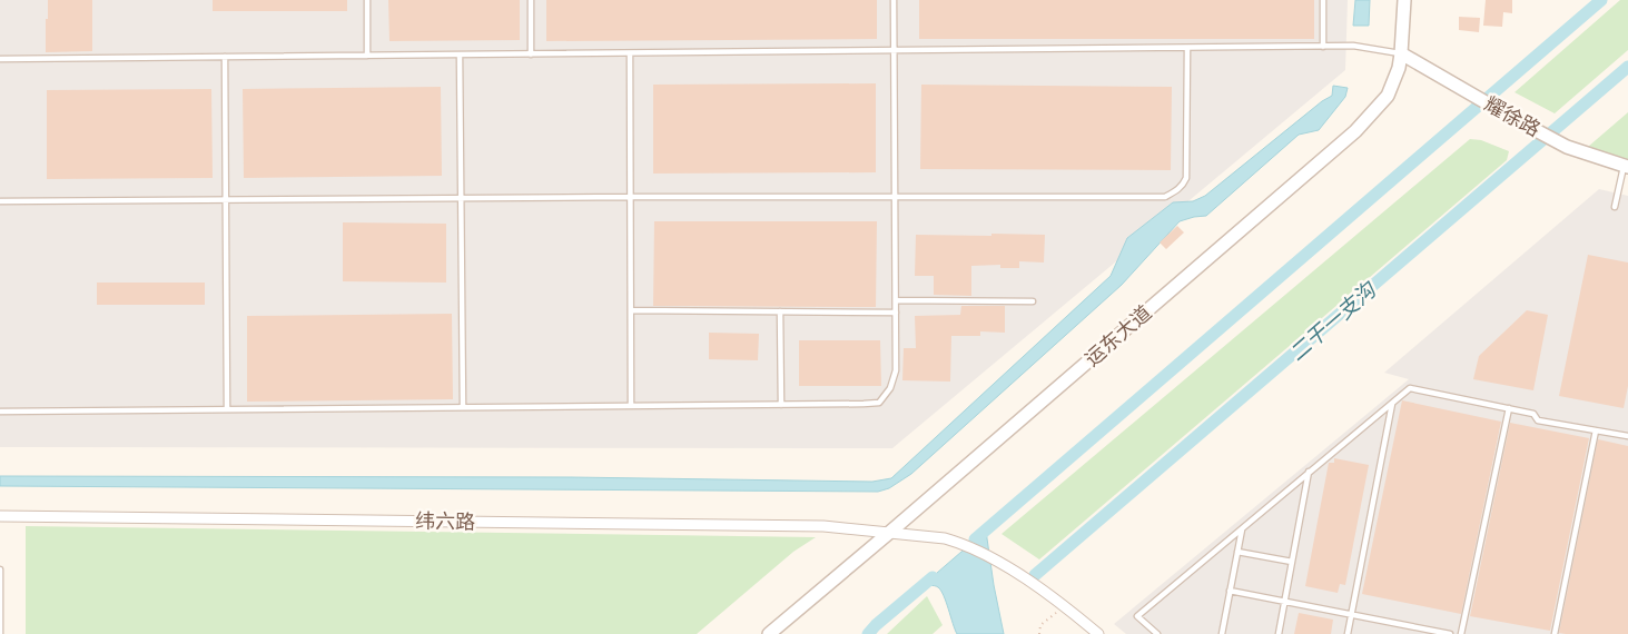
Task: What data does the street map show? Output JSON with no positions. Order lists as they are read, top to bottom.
{
  "streets": {
    "street": ["耀徐路", "运东大道", "纬六路"]
  },
  "crossings": [
    ["耀徐路", "运东大道"],
    ["运东大道", "纬六路"]
  ],
  "water": ["二干一支沟"]
}
